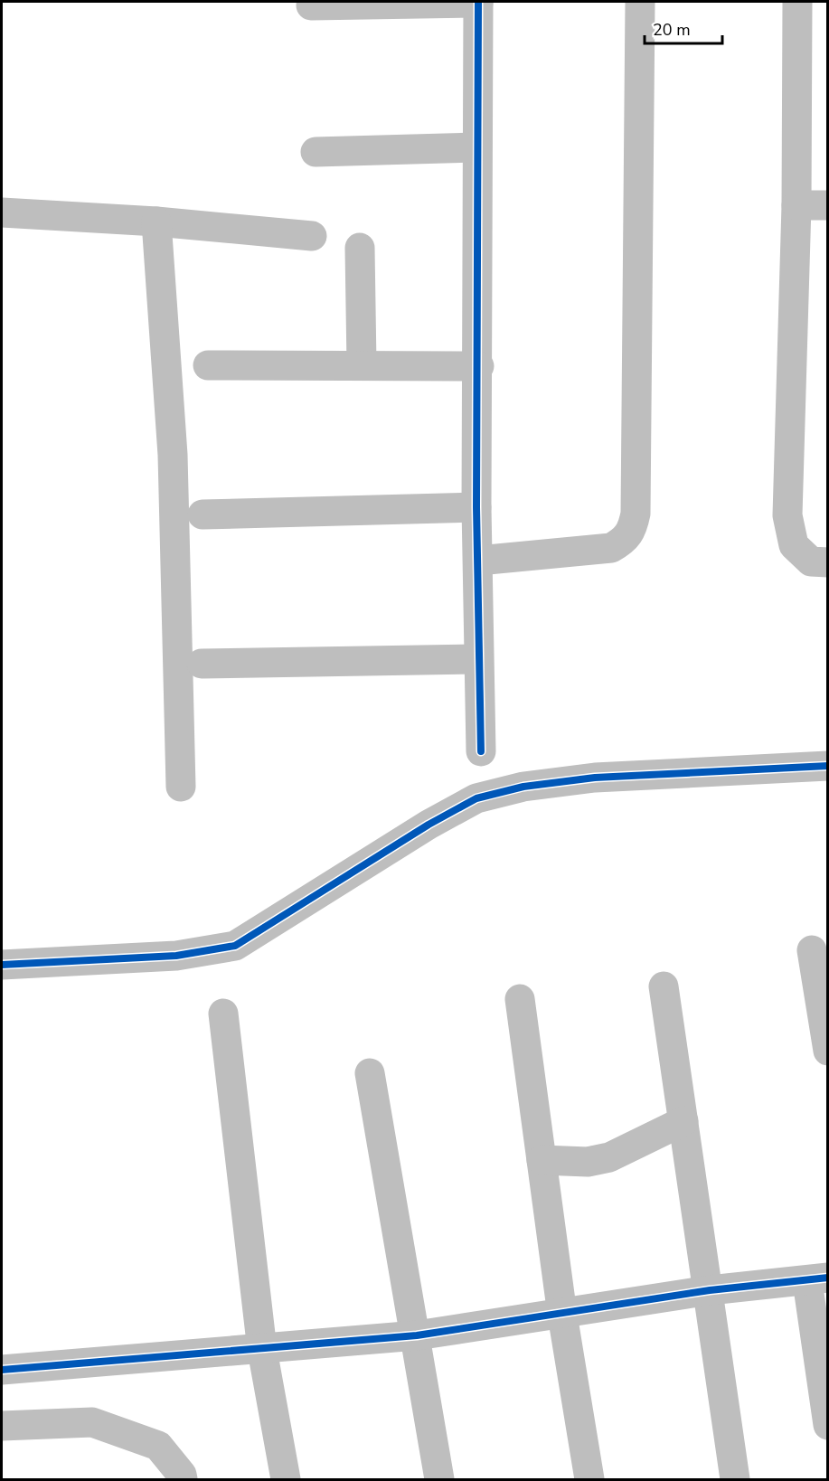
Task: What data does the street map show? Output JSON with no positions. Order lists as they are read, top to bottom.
{
  "scale_bar": "20 m"
}
